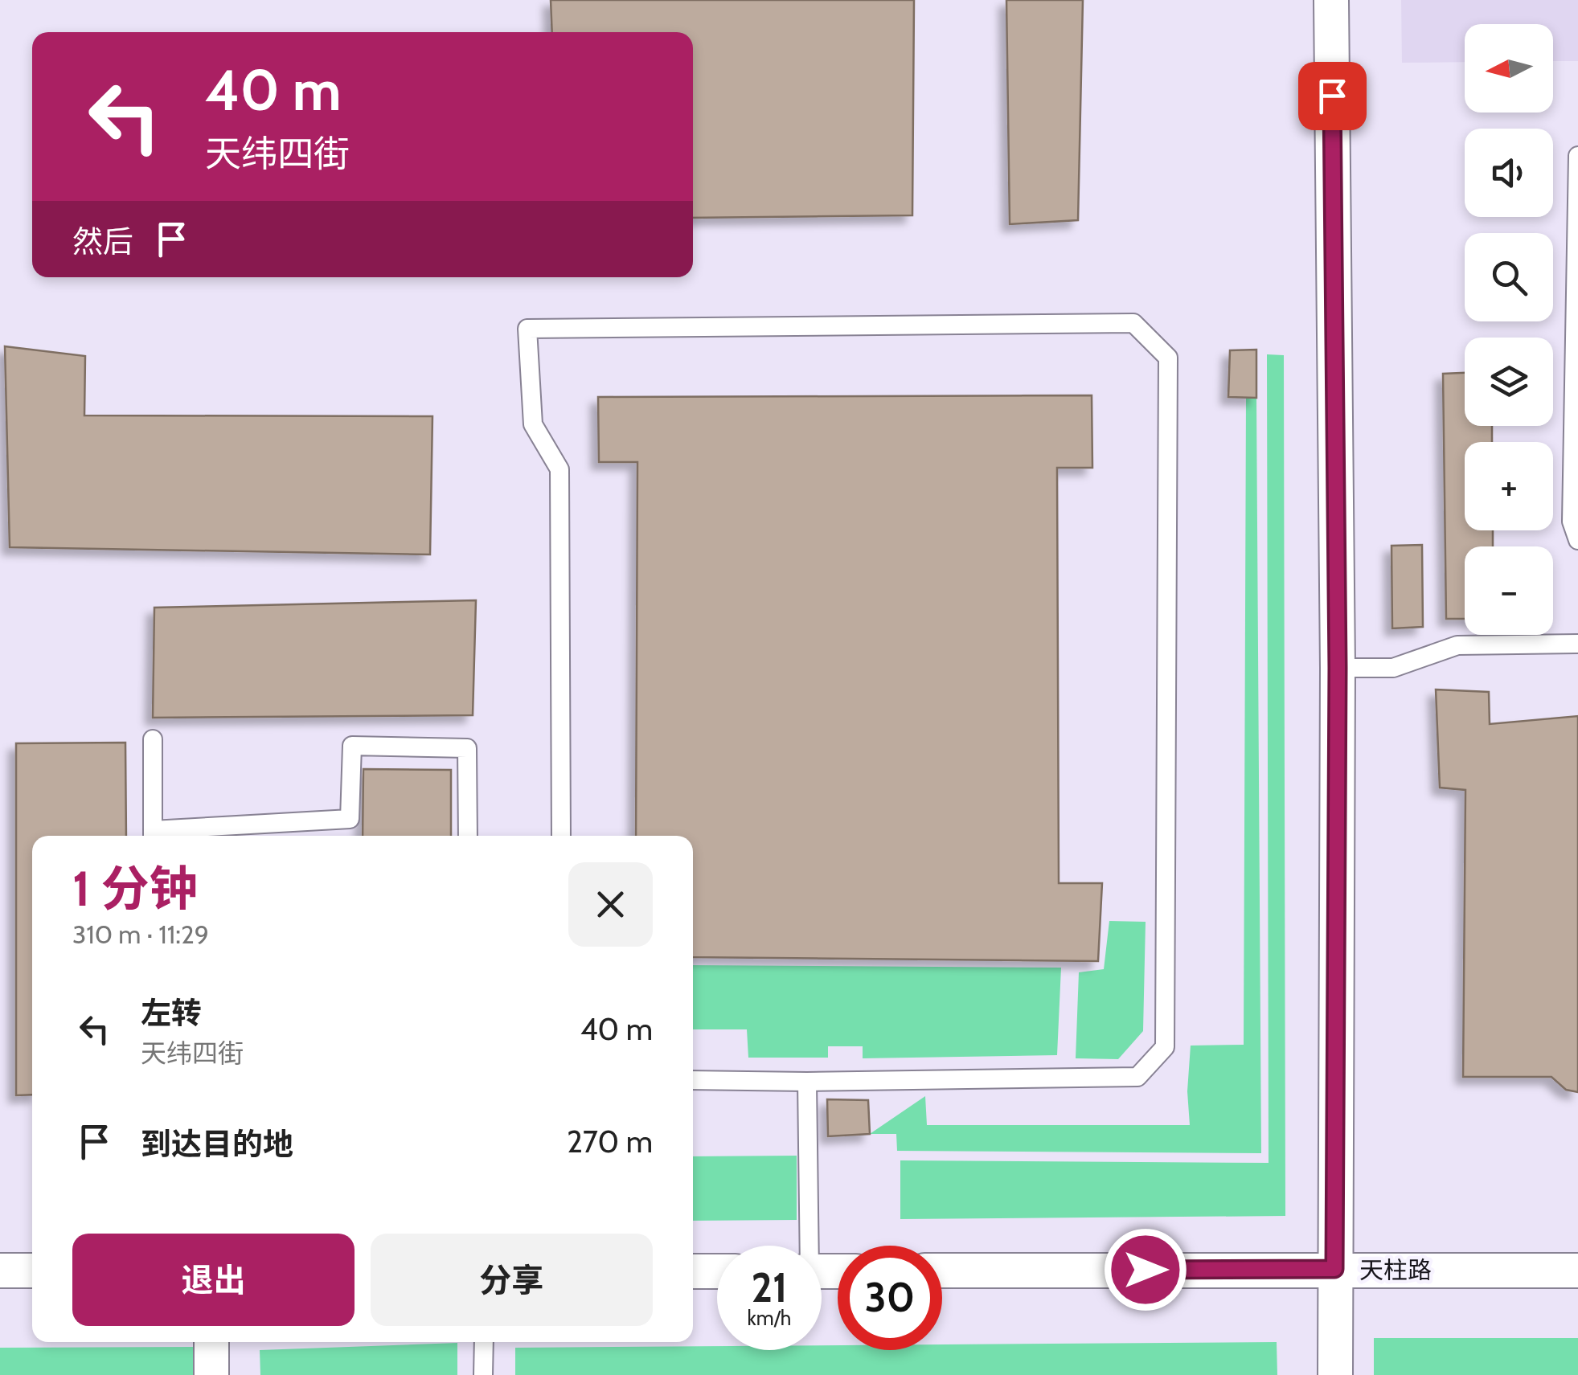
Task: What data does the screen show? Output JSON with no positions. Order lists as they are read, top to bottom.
{
  "streets": {
    "street": ["天柱路"]
  },
  "north": "left",
  "page": {
    "map_buttons": ["+", "−"],
    "turn": ["40 m", "天纬四街"],
    "then": "然后",
    "heading": ["1 分钟", "310 m · 11:29"],
    "list": [
      {
        "name": "左转",
        "note": "天纬四街",
        "value": "40 m"
      },
      {
        "name": "到达目的地",
        "value": "270 m"
      }
    ],
    "buttons": ["退出", "分享"],
    "speed": "21 km/h",
    "limit": "30"
  }
}
